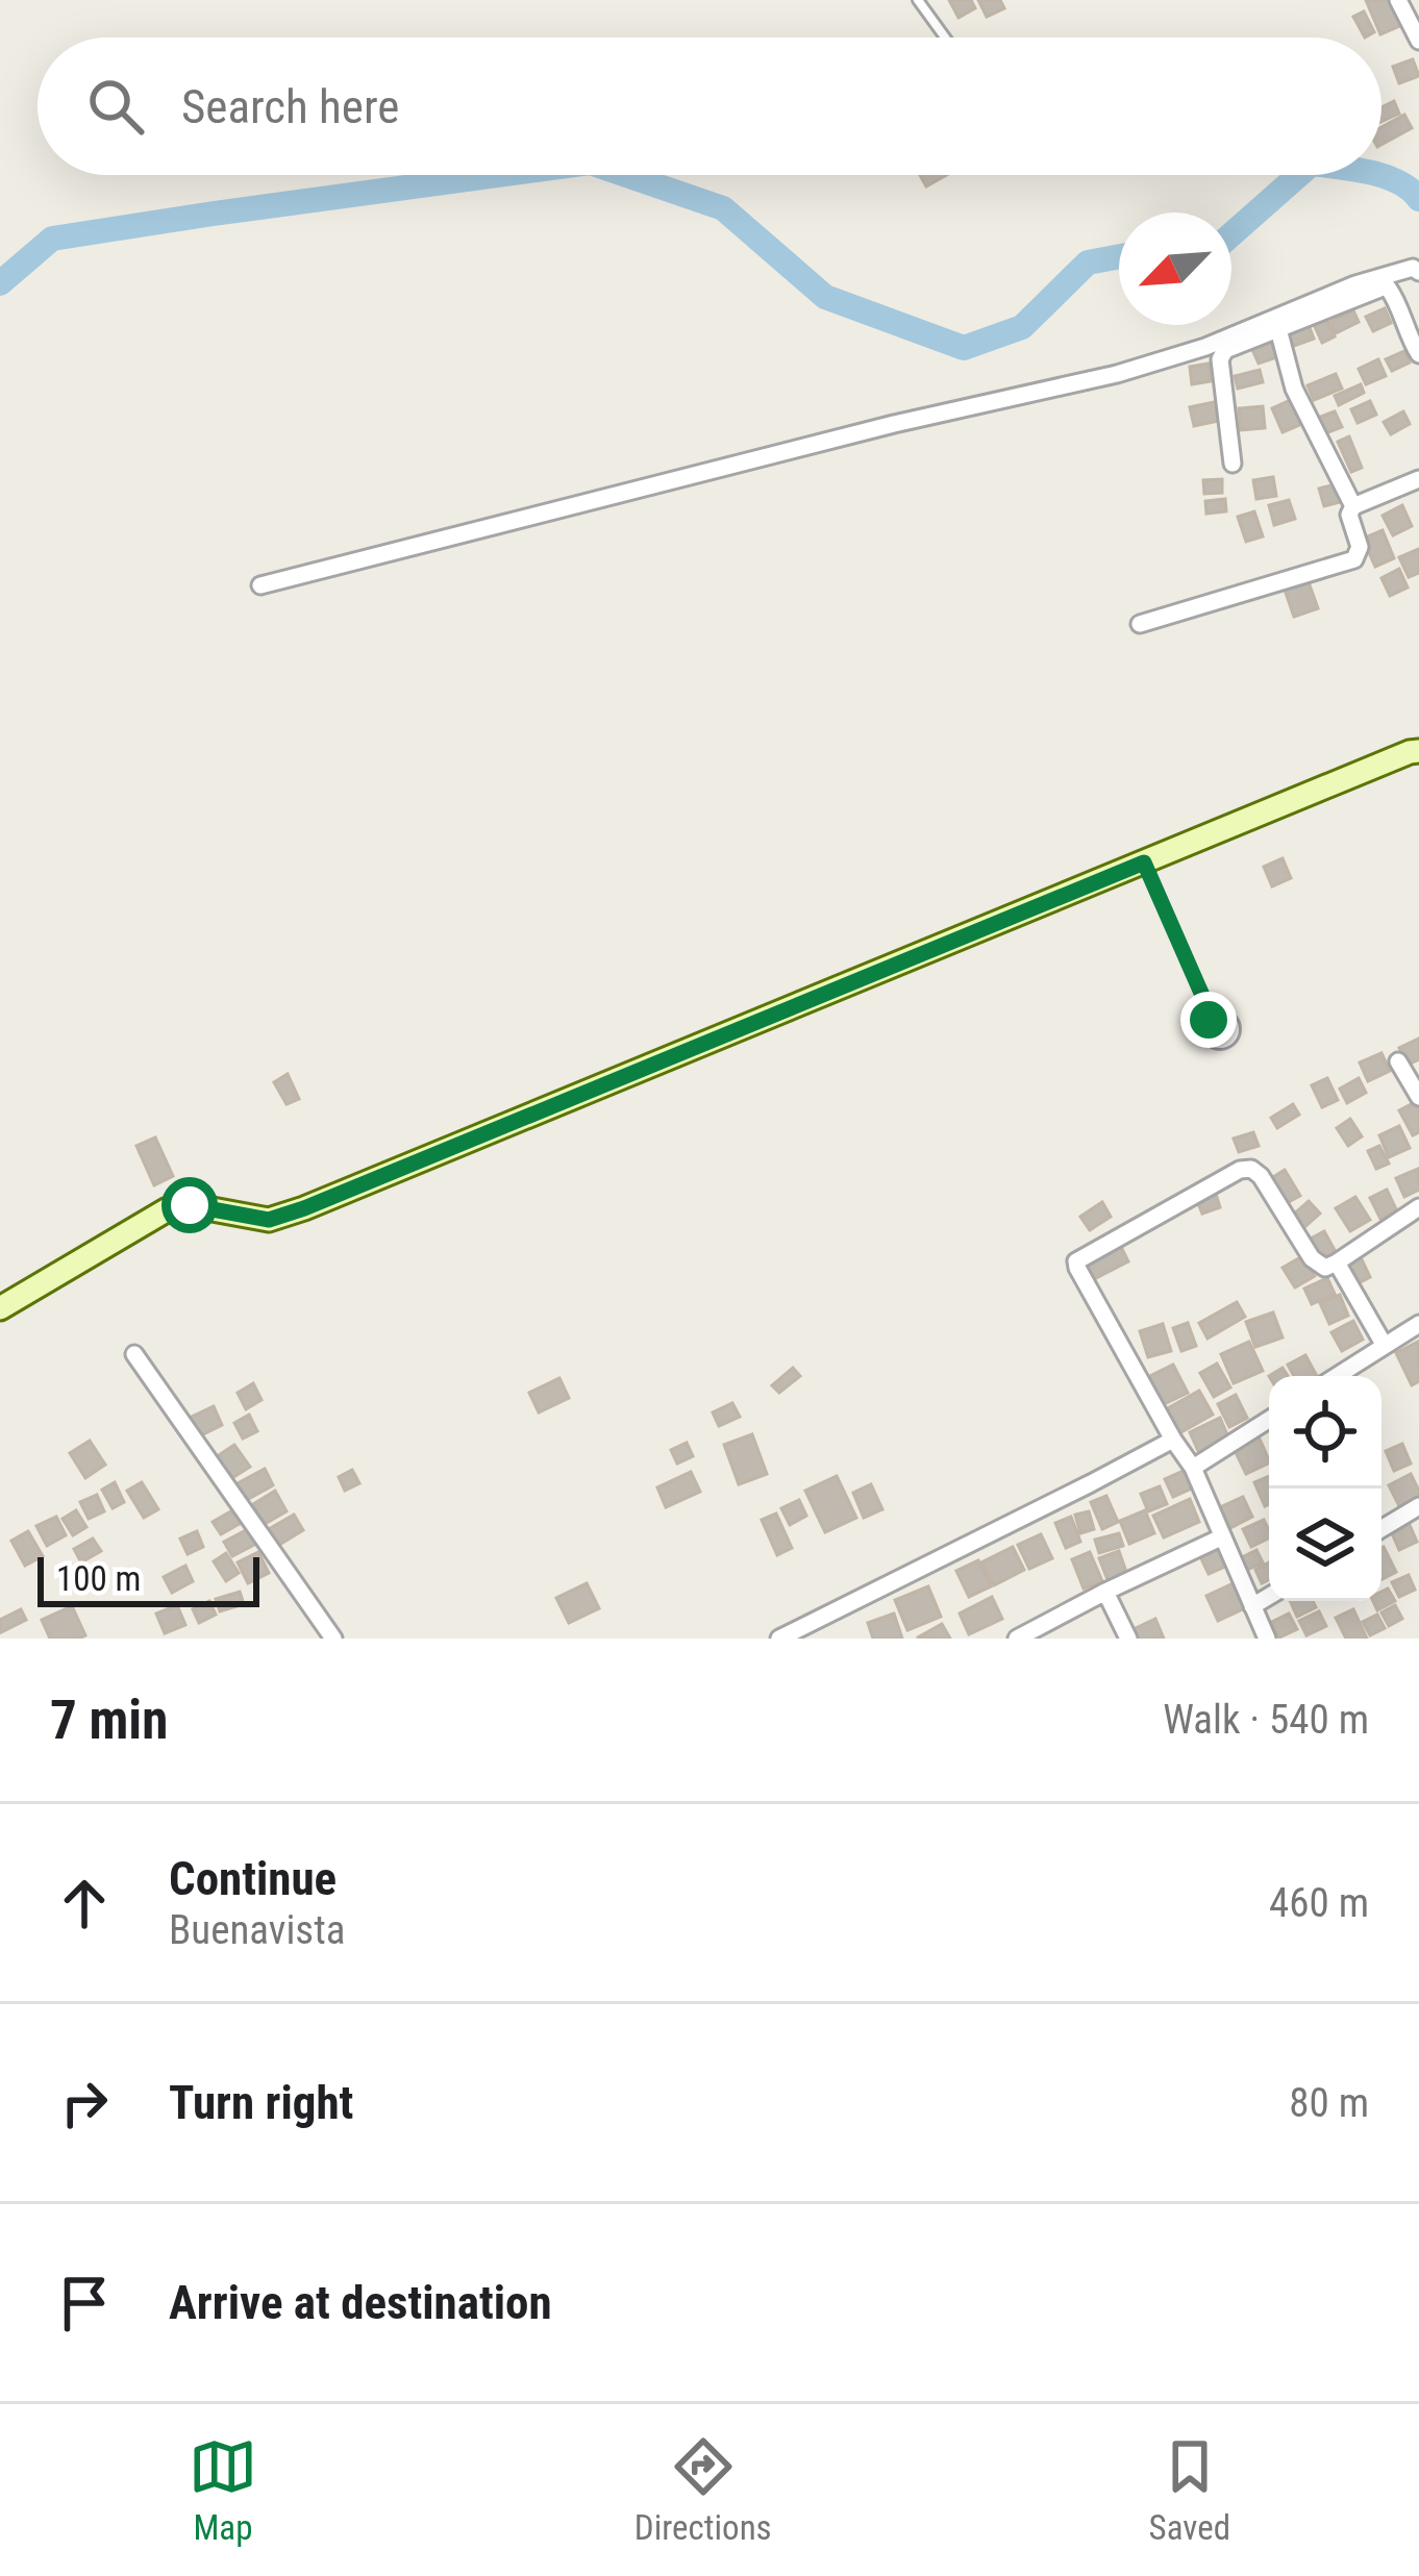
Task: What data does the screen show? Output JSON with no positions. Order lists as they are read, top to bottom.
{
  "scale_bar": "100 m",
  "north": "bottom left",
  "page": {
    "search": "Search here",
    "scale": "100 m",
    "heading": ["7 min", "Walk · 540 m"],
    "list": [
      ["Continue", "Buenavista", "460 m"],
      ["Turn right", "80 m"],
      "Arrive at destination"
    ],
    "nav": ["Map", "Directions", "Saved"]
  }
}
